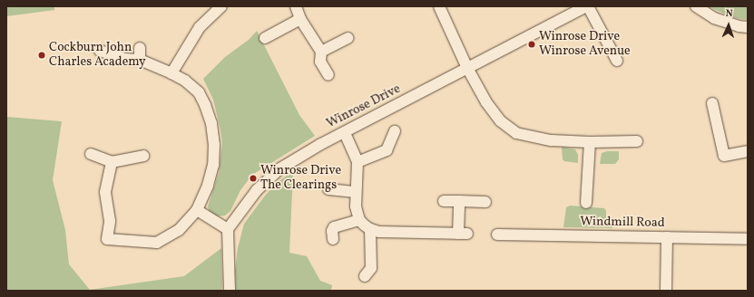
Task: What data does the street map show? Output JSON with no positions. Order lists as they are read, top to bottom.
{
  "streets": {
    "street": ["Winrose Drive", "Windmill Road"]
  },
  "places": ["Winrose Drive Winrose Avenue", "Cockburn John Charles Academy", "Winrose Drive The Clearings"],
  "north": "top"
}
